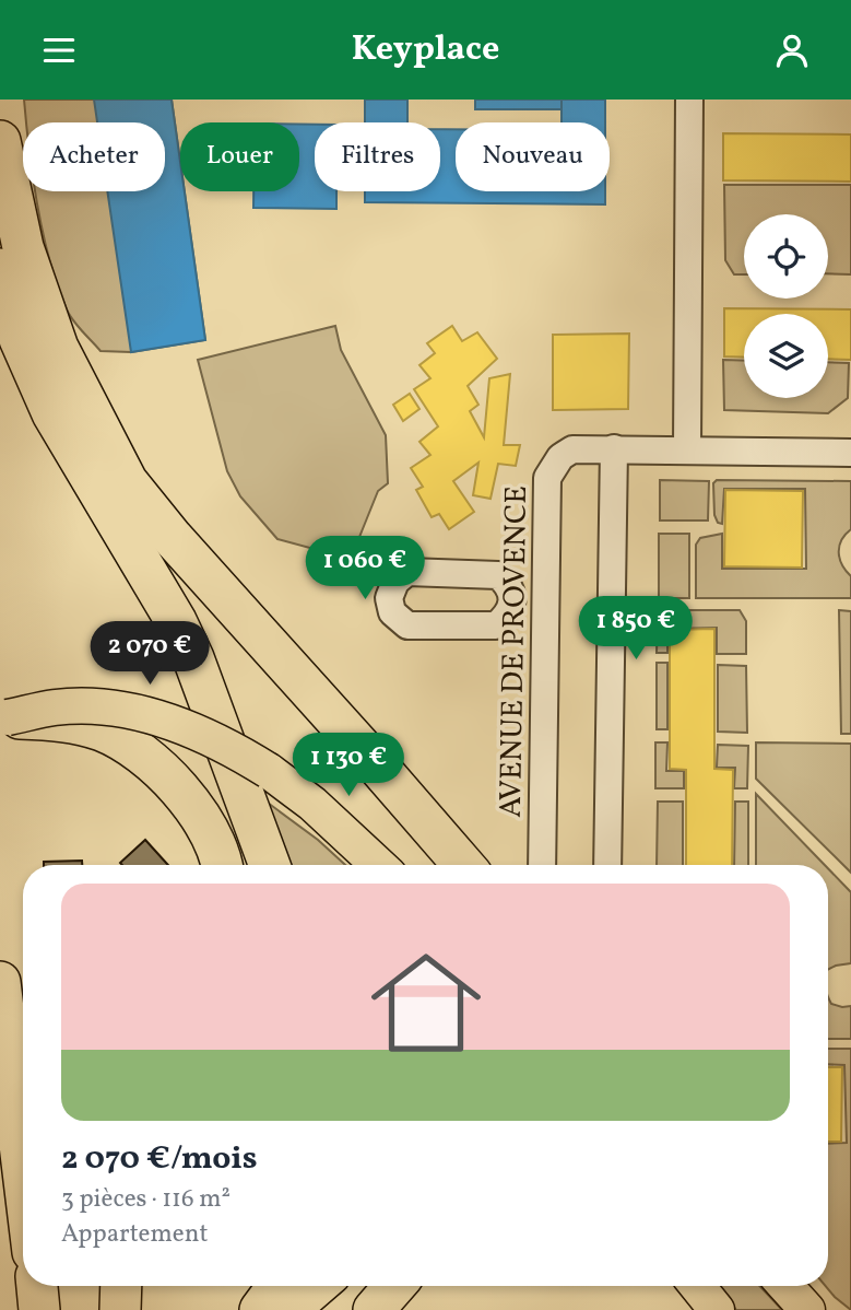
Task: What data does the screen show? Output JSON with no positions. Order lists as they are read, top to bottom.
{
  "streets": {
    "street": ["AVENUE DE PROVENCE"]
  },
  "page": {
    "header": "Keyplace",
    "chip": [
      "Acheter",
      "Louer",
      "Filtres",
      "Nouveau"
    ],
    "price": [
      "1 060 €",
      "1 850 €",
      "2 070 €",
      "1 130 €"
    ],
    "list": [
      {
        "name": "2 070 €/mois",
        "note": "3 pièces · 116 m² · Appartement"
      }
    ]
  }
}
